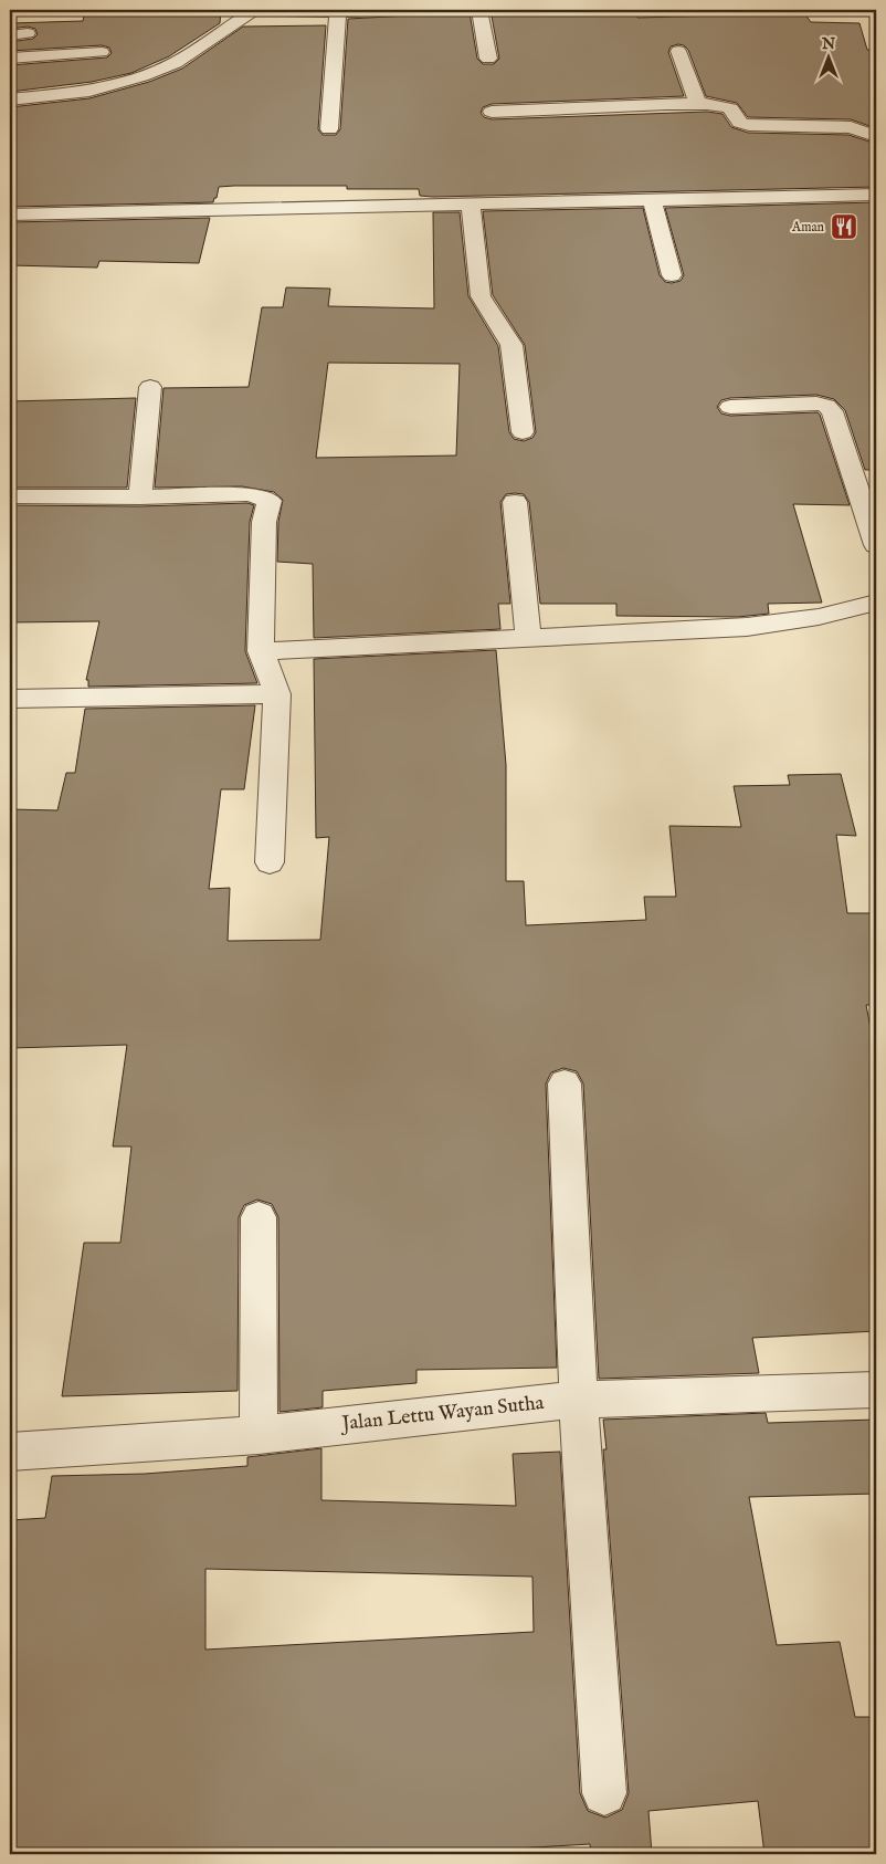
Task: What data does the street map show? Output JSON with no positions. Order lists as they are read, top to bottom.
{
  "streets": {
    "street": ["Jalan Lettu Wayan Sutha"]
  },
  "places": {
    "restaurant": ["Aman"]
  },
  "north": "top"
}
